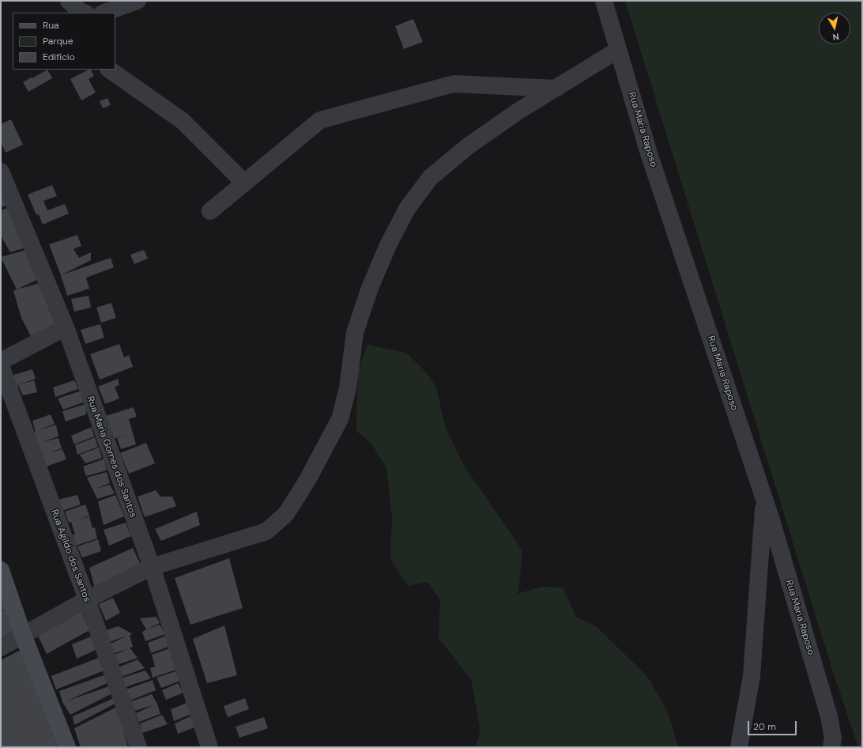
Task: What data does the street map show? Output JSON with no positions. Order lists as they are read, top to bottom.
{
  "streets": {
    "street": ["Rua Maria Raposo", "Rua Maria Gomes dos Santos", "Rua Agildo dos Santos"]
  },
  "legend": ["Rua", "Parque", "Edifício"],
  "scale_bar": "20 m",
  "north": "bottom"
}
